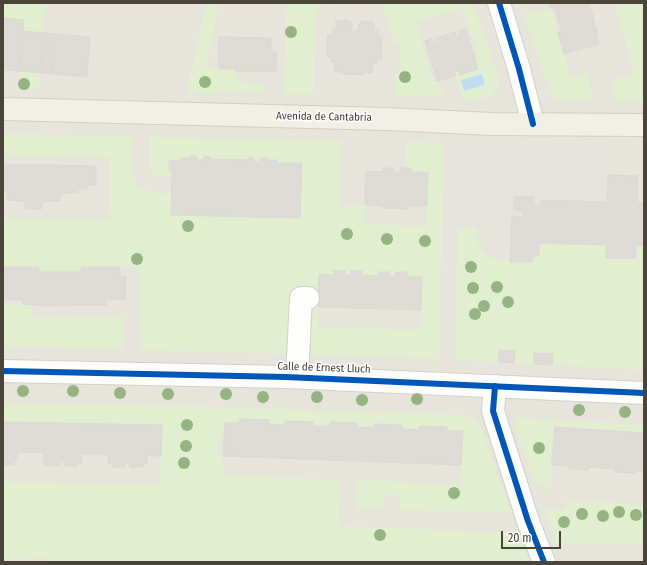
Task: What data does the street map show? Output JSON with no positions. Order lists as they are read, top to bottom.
{
  "streets": {
    "main road": ["Avenida de Cantabria"],
    "street": ["Calle de Ernest Lluch"]
  },
  "scale_bar": "20 m"
}
